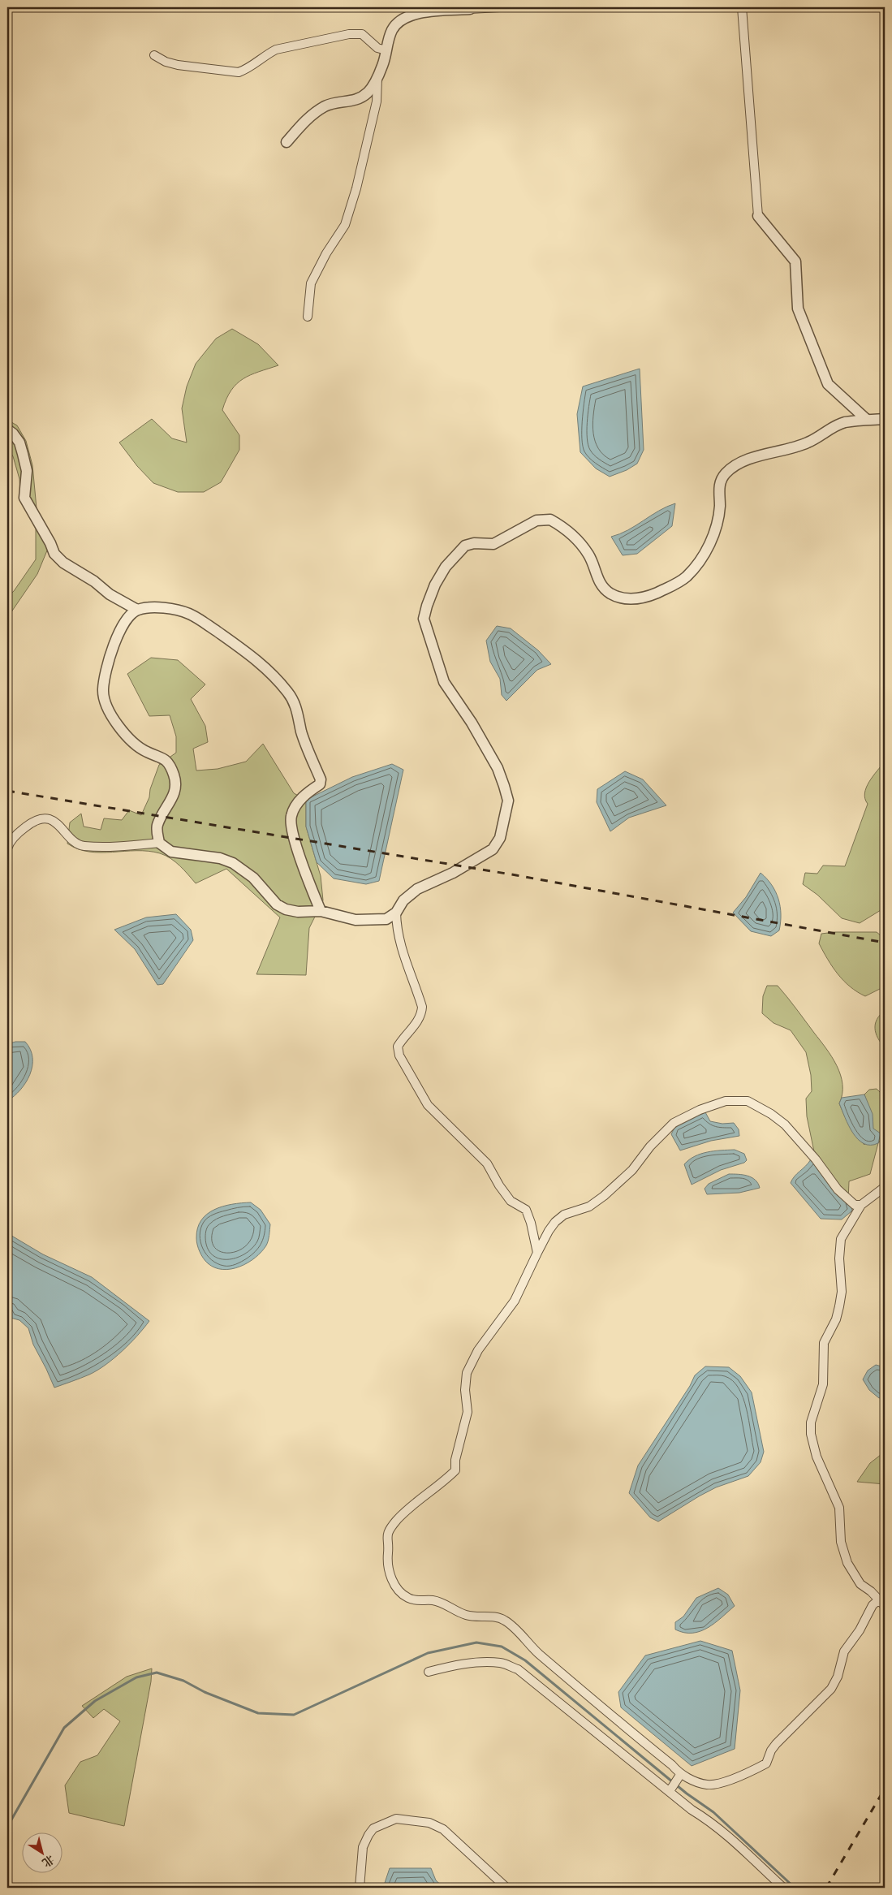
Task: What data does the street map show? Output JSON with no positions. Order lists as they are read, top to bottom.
{
  "north": "bottom right"
}
